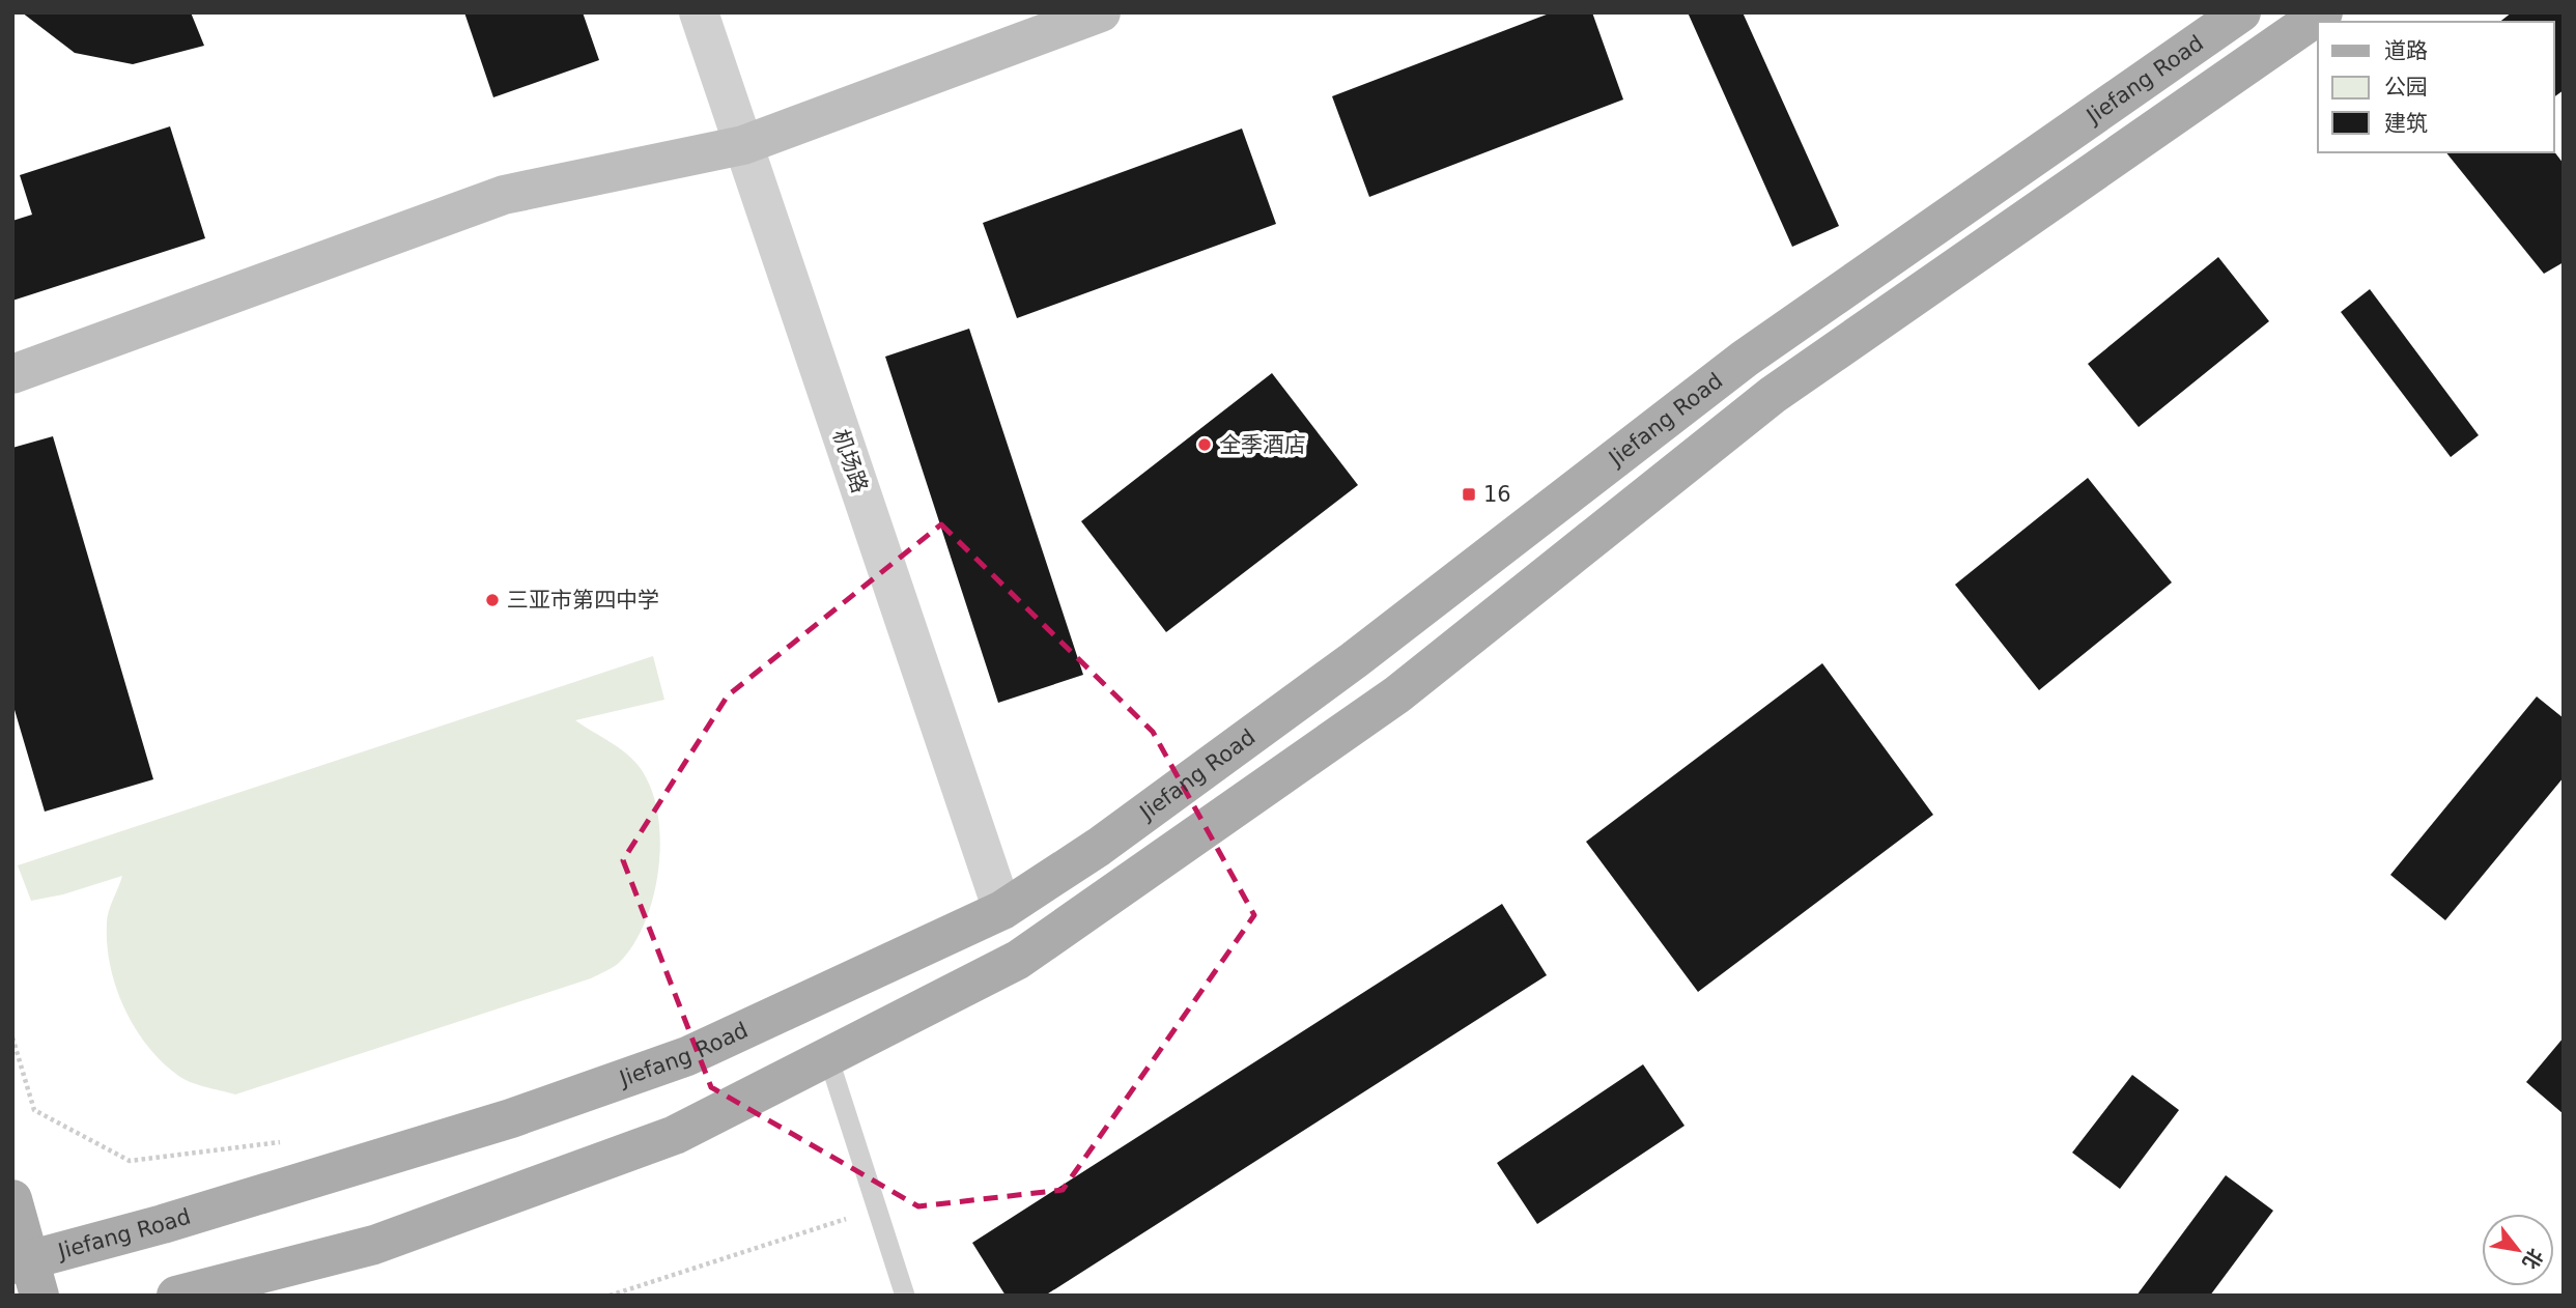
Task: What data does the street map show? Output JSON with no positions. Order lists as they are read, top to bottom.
{
  "streets": {
    "main road": ["Jiefang Road"],
    "street": ["机场路"]
  },
  "crossings": [
    ["Jiefang Road", "机场路"]
  ],
  "places": {
    "other": ["全季酒店", "三亚市第四中学"],
    "transit": ["16"]
  },
  "legend": ["道路", "公园", "建筑"],
  "north": "bottom right"
}
